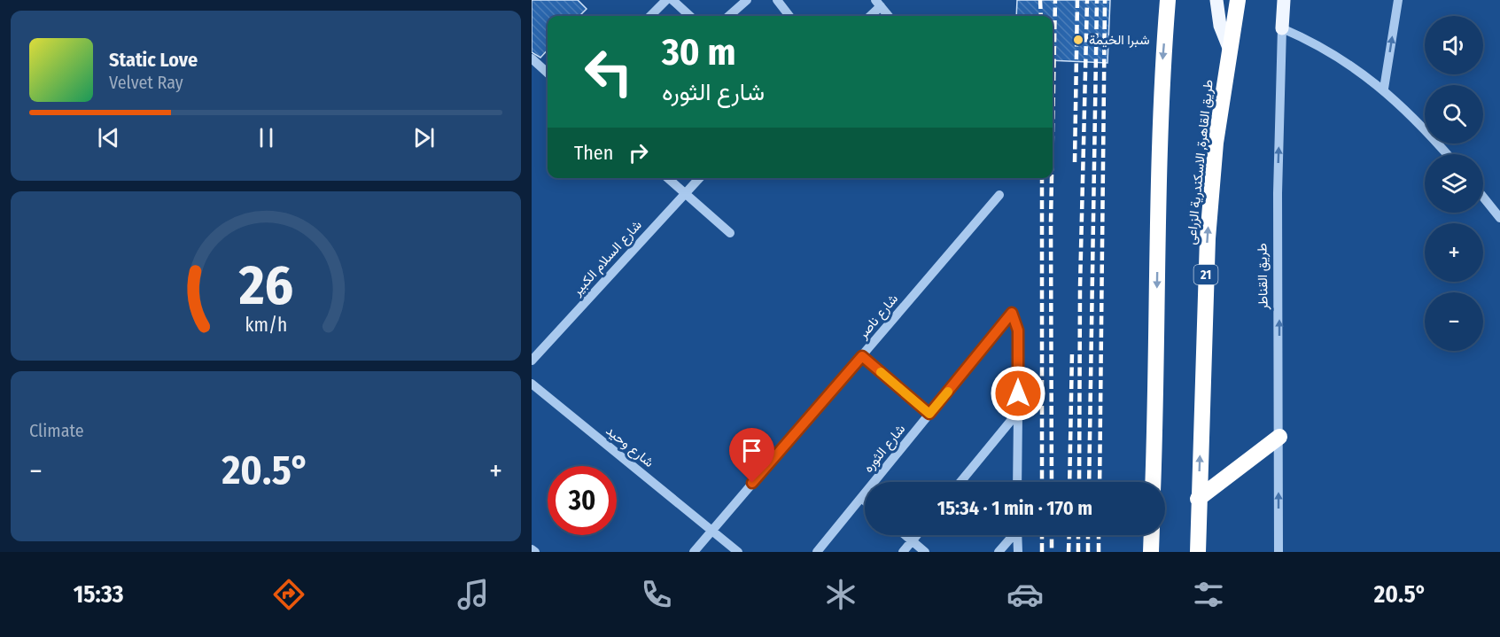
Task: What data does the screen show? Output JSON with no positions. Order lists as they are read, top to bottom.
{
  "streets": {
    "highway": ["طريق القاهرة, الاسكندرية الزراعى", "21"],
    "main road": ["طريق القناطر"],
    "street": [
      "شارع السلام الكبير",
      "شارع ناصر",
      "شارع وحيد",
      "شارع الثوره"
    ]
  },
  "crossings": [
    ["شارع ناصر", "شارع وحيد"]
  ],
  "one_way": ["طريق القناطر"],
  "places": ["شبرا الخيمة"],
  "page": {
    "map_buttons": ["+", "−"],
    "turn": ["30 m", "شارع الثوره"],
    "song": ["Static Love", "Velvet Ray"],
    "then": "Then",
    "tile": "Climate",
    "heat": ["−", "20.5°", "+"],
    "limit": "30",
    "trip": "15:34 · 1 min · 170 m",
    "tabs": ["15:33", "20.5°"],
    "gauge": ["26", "km/h"]
  }
}
